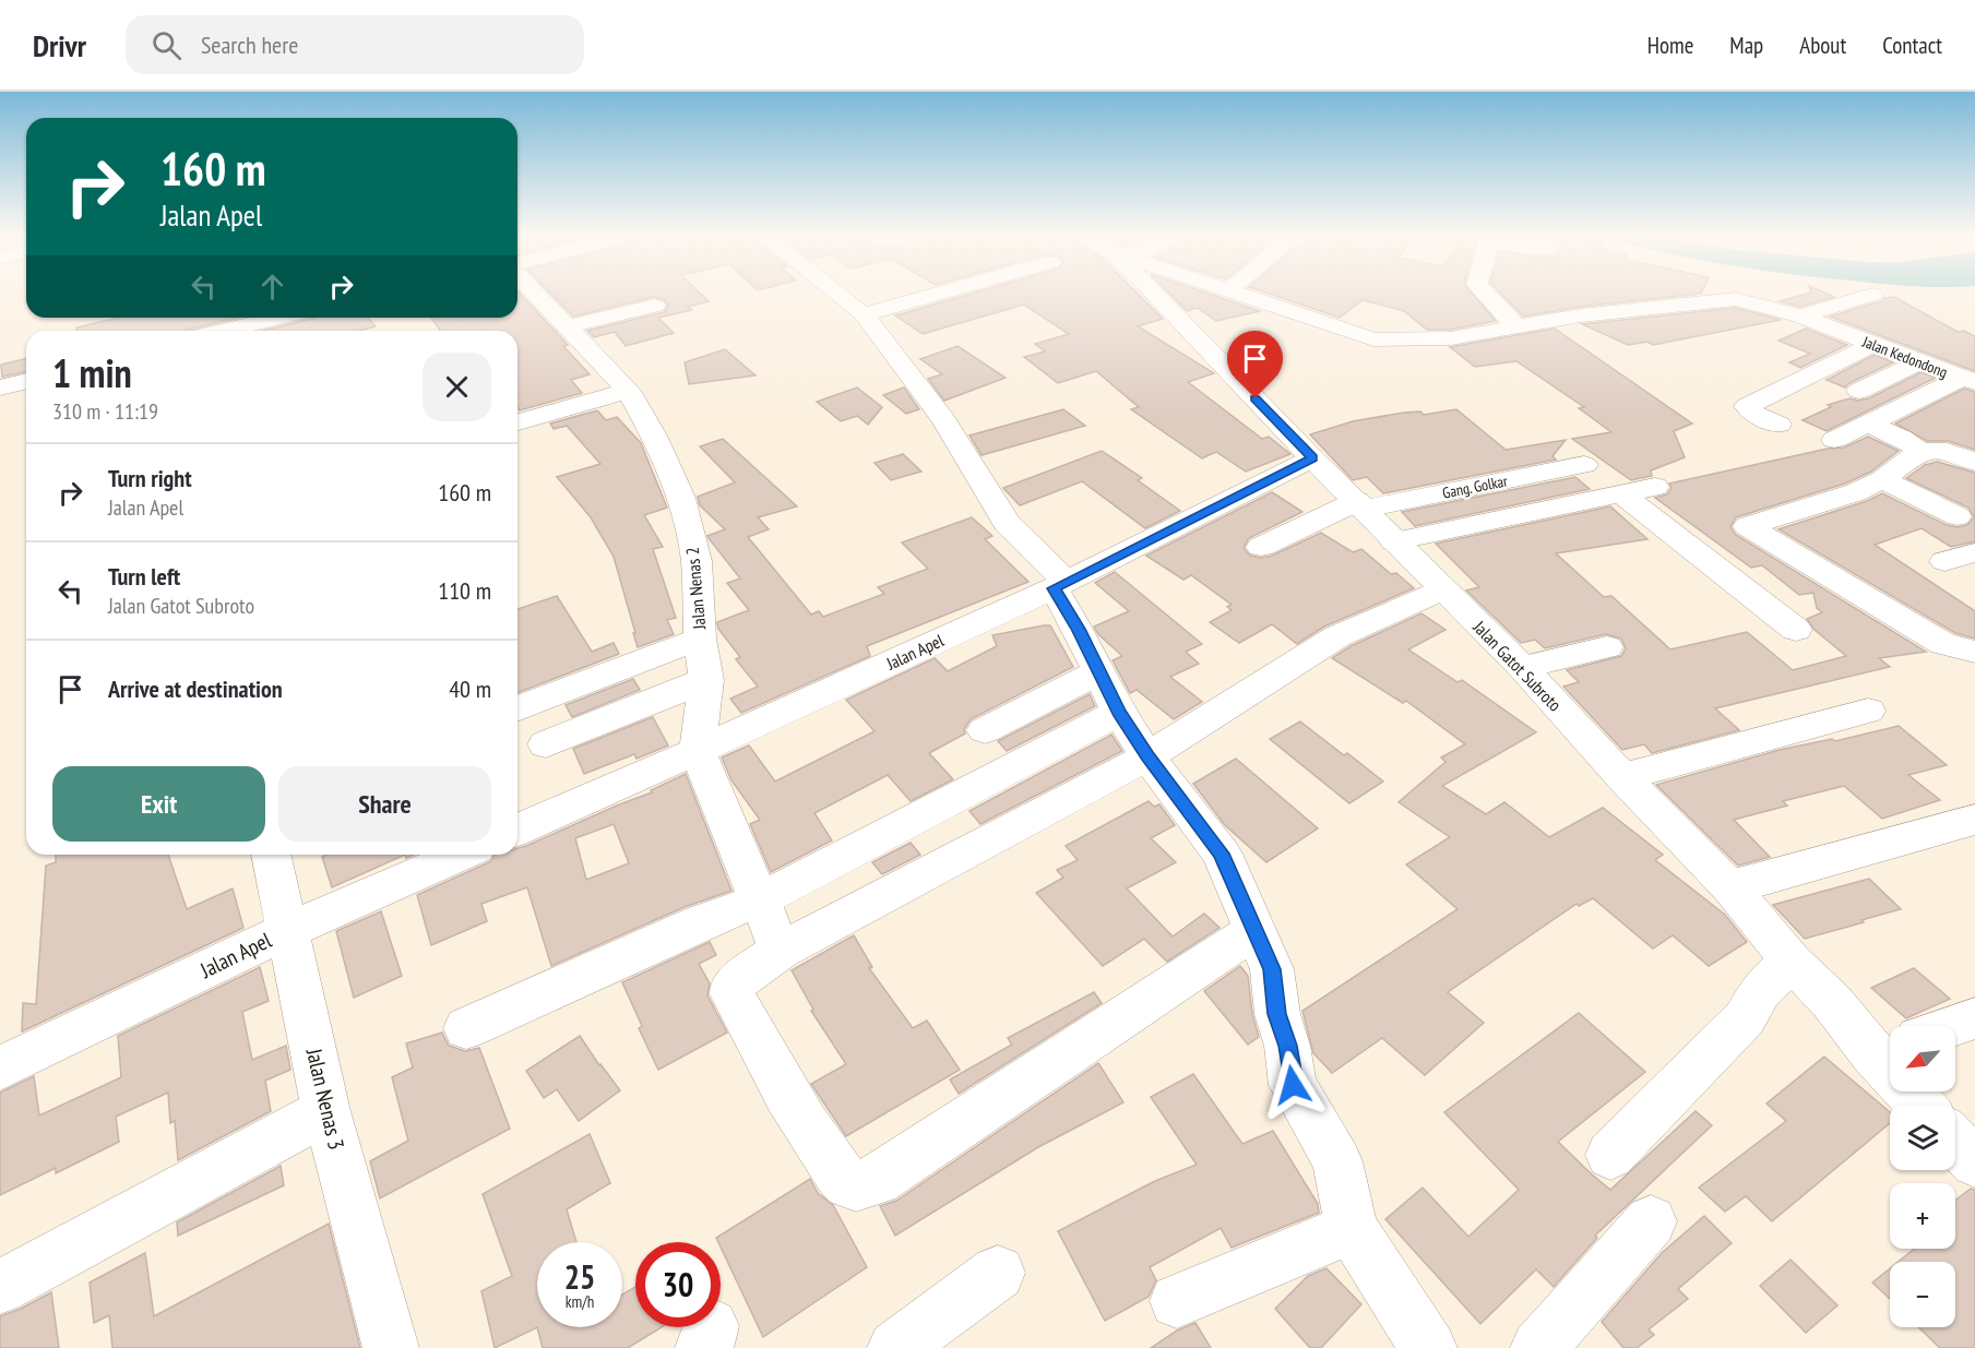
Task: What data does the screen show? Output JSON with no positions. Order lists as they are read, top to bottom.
{
  "streets": {
    "street": [
      "Jalan Kedondong",
      "Gang. Golkar",
      "Jalan Nenas 2",
      "Jalan Apel",
      "Jalan Gatot Subroto",
      "Jalan Nenas 3"
    ]
  },
  "crossings": [
    ["Gang. Golkar", "Jalan Gatot Subroto"],
    ["Jalan Nenas 2", "Jalan Apel"],
    ["Jalan Apel", "Jalan Gatot Subroto"],
    ["Jalan Apel", "Jalan Nenas 3"]
  ],
  "north": "bottom left",
  "page": {
    "header": "Drivr",
    "search": "Search here",
    "nav": [
      "Home",
      "Map",
      "About",
      "Contact"
    ],
    "turn": ["160 m", "Jalan Apel"],
    "heading": ["1 min", "310 m · 11:19"],
    "list": [
      {
        "name": "Turn right",
        "note": "Jalan Apel",
        "value": "160 m"
      },
      {
        "name": "Turn left",
        "note": "Jalan Gatot Subroto",
        "value": "110 m"
      },
      {
        "name": "Arrive at destination",
        "value": "40 m"
      }
    ],
    "buttons": ["Exit", "Share"],
    "map_buttons": ["+", "−"],
    "speed": "25 km/h",
    "limit": "30"
  }
}
